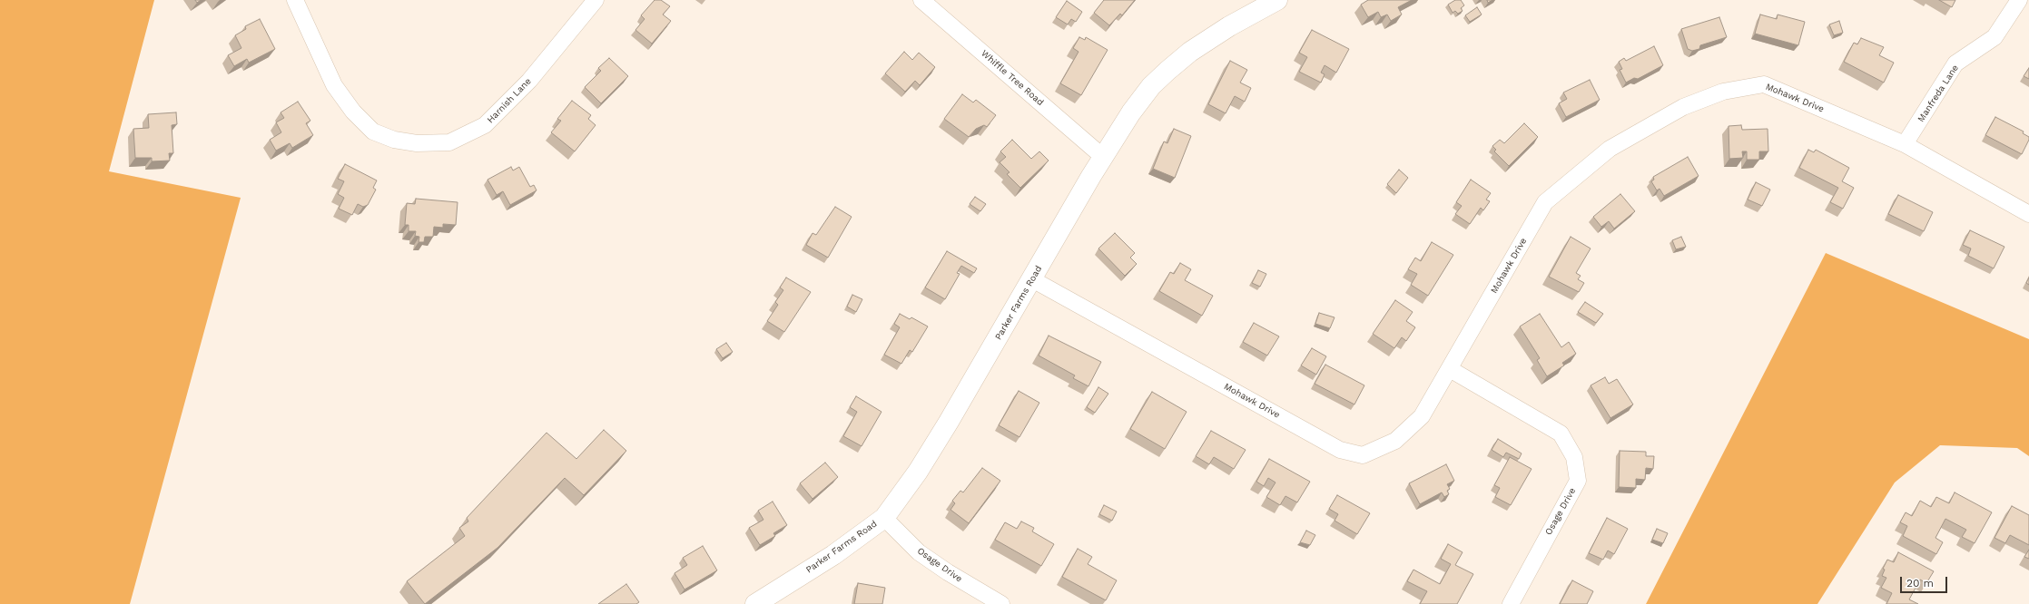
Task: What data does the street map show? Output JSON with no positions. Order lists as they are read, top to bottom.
{
  "streets": {
    "street": [
      "Whiffle Tree Road",
      "Manfreda Lane",
      "Mohawk Drive",
      "Harnish Lane",
      "Parker Farms Road",
      "Osage Drive"
    ]
  },
  "crossings": [
    ["Whiffle Tree Road", "Parker Farms Road"],
    ["Manfreda Lane", "Mohawk Drive"],
    ["Mohawk Drive", "Parker Farms Road"],
    ["Mohawk Drive", "Osage Drive"],
    ["Parker Farms Road", "Osage Drive"]
  ],
  "scale_bar": "20 m"
}
